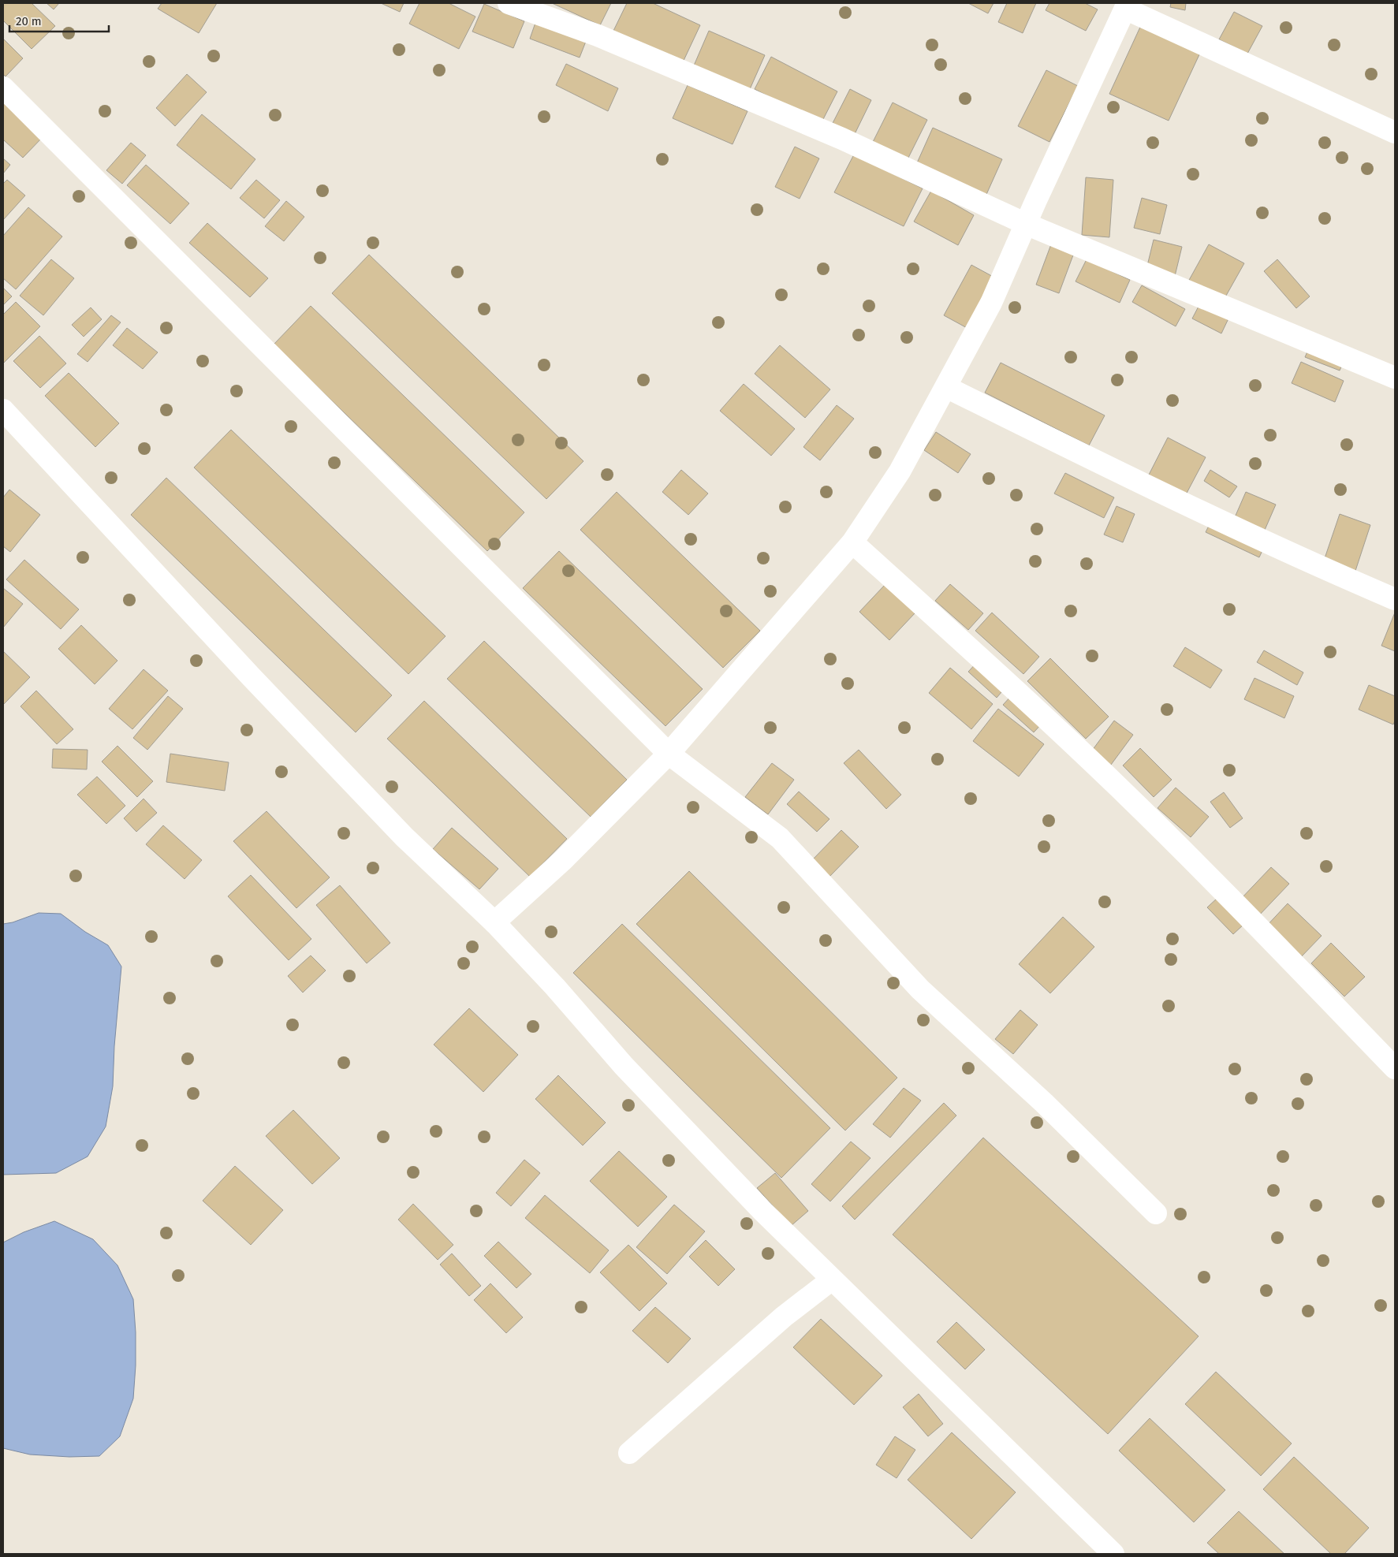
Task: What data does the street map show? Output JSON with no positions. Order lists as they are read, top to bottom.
{
  "scale_bar": "20 m"
}
